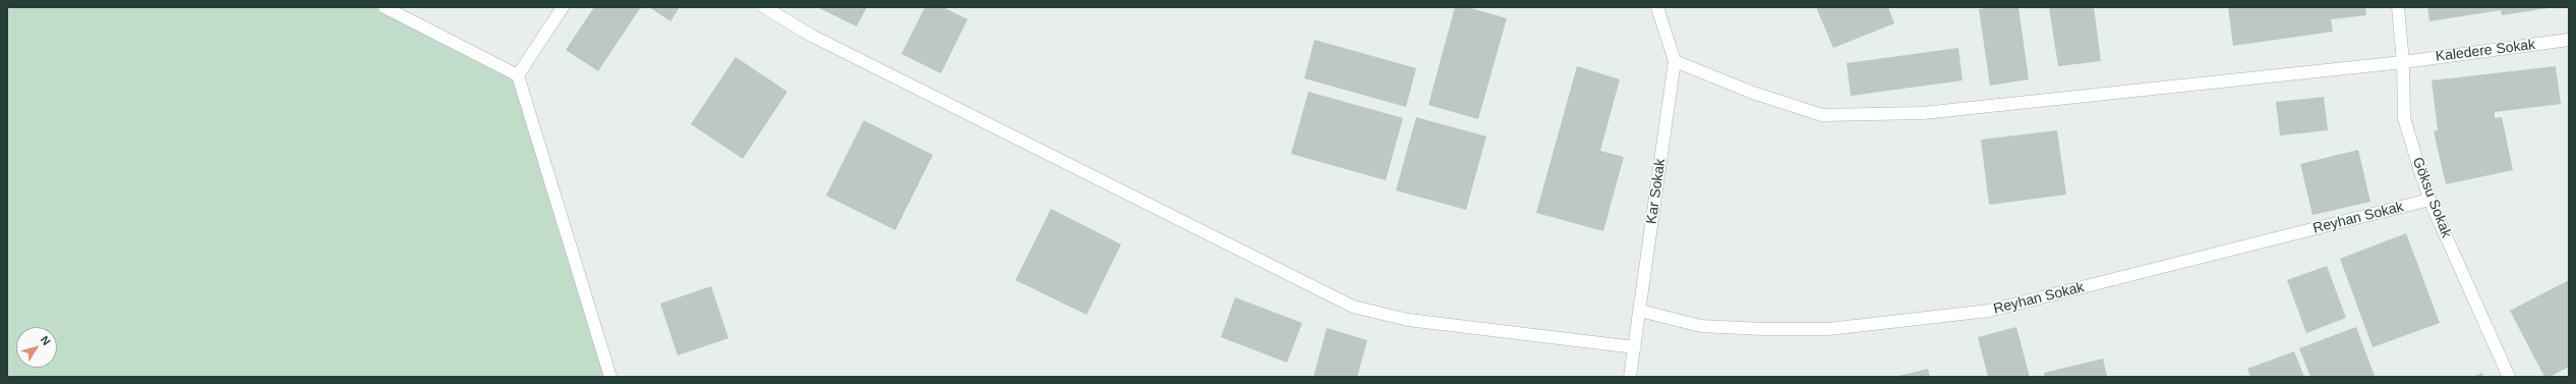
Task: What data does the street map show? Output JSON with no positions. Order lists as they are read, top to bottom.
{
  "streets": {
    "street": [
      "Kaledere Sokak",
      "Kar Sokak",
      "Göksu Sokak",
      "Reyhan Sokak"
    ]
  },
  "crossings": [
    ["Kaledere Sokak", "Kar Sokak"],
    ["Kaledere Sokak", "Göksu Sokak"],
    ["Kar Sokak", "Reyhan Sokak"],
    ["Göksu Sokak", "Reyhan Sokak"]
  ],
  "north": "top right"
}
